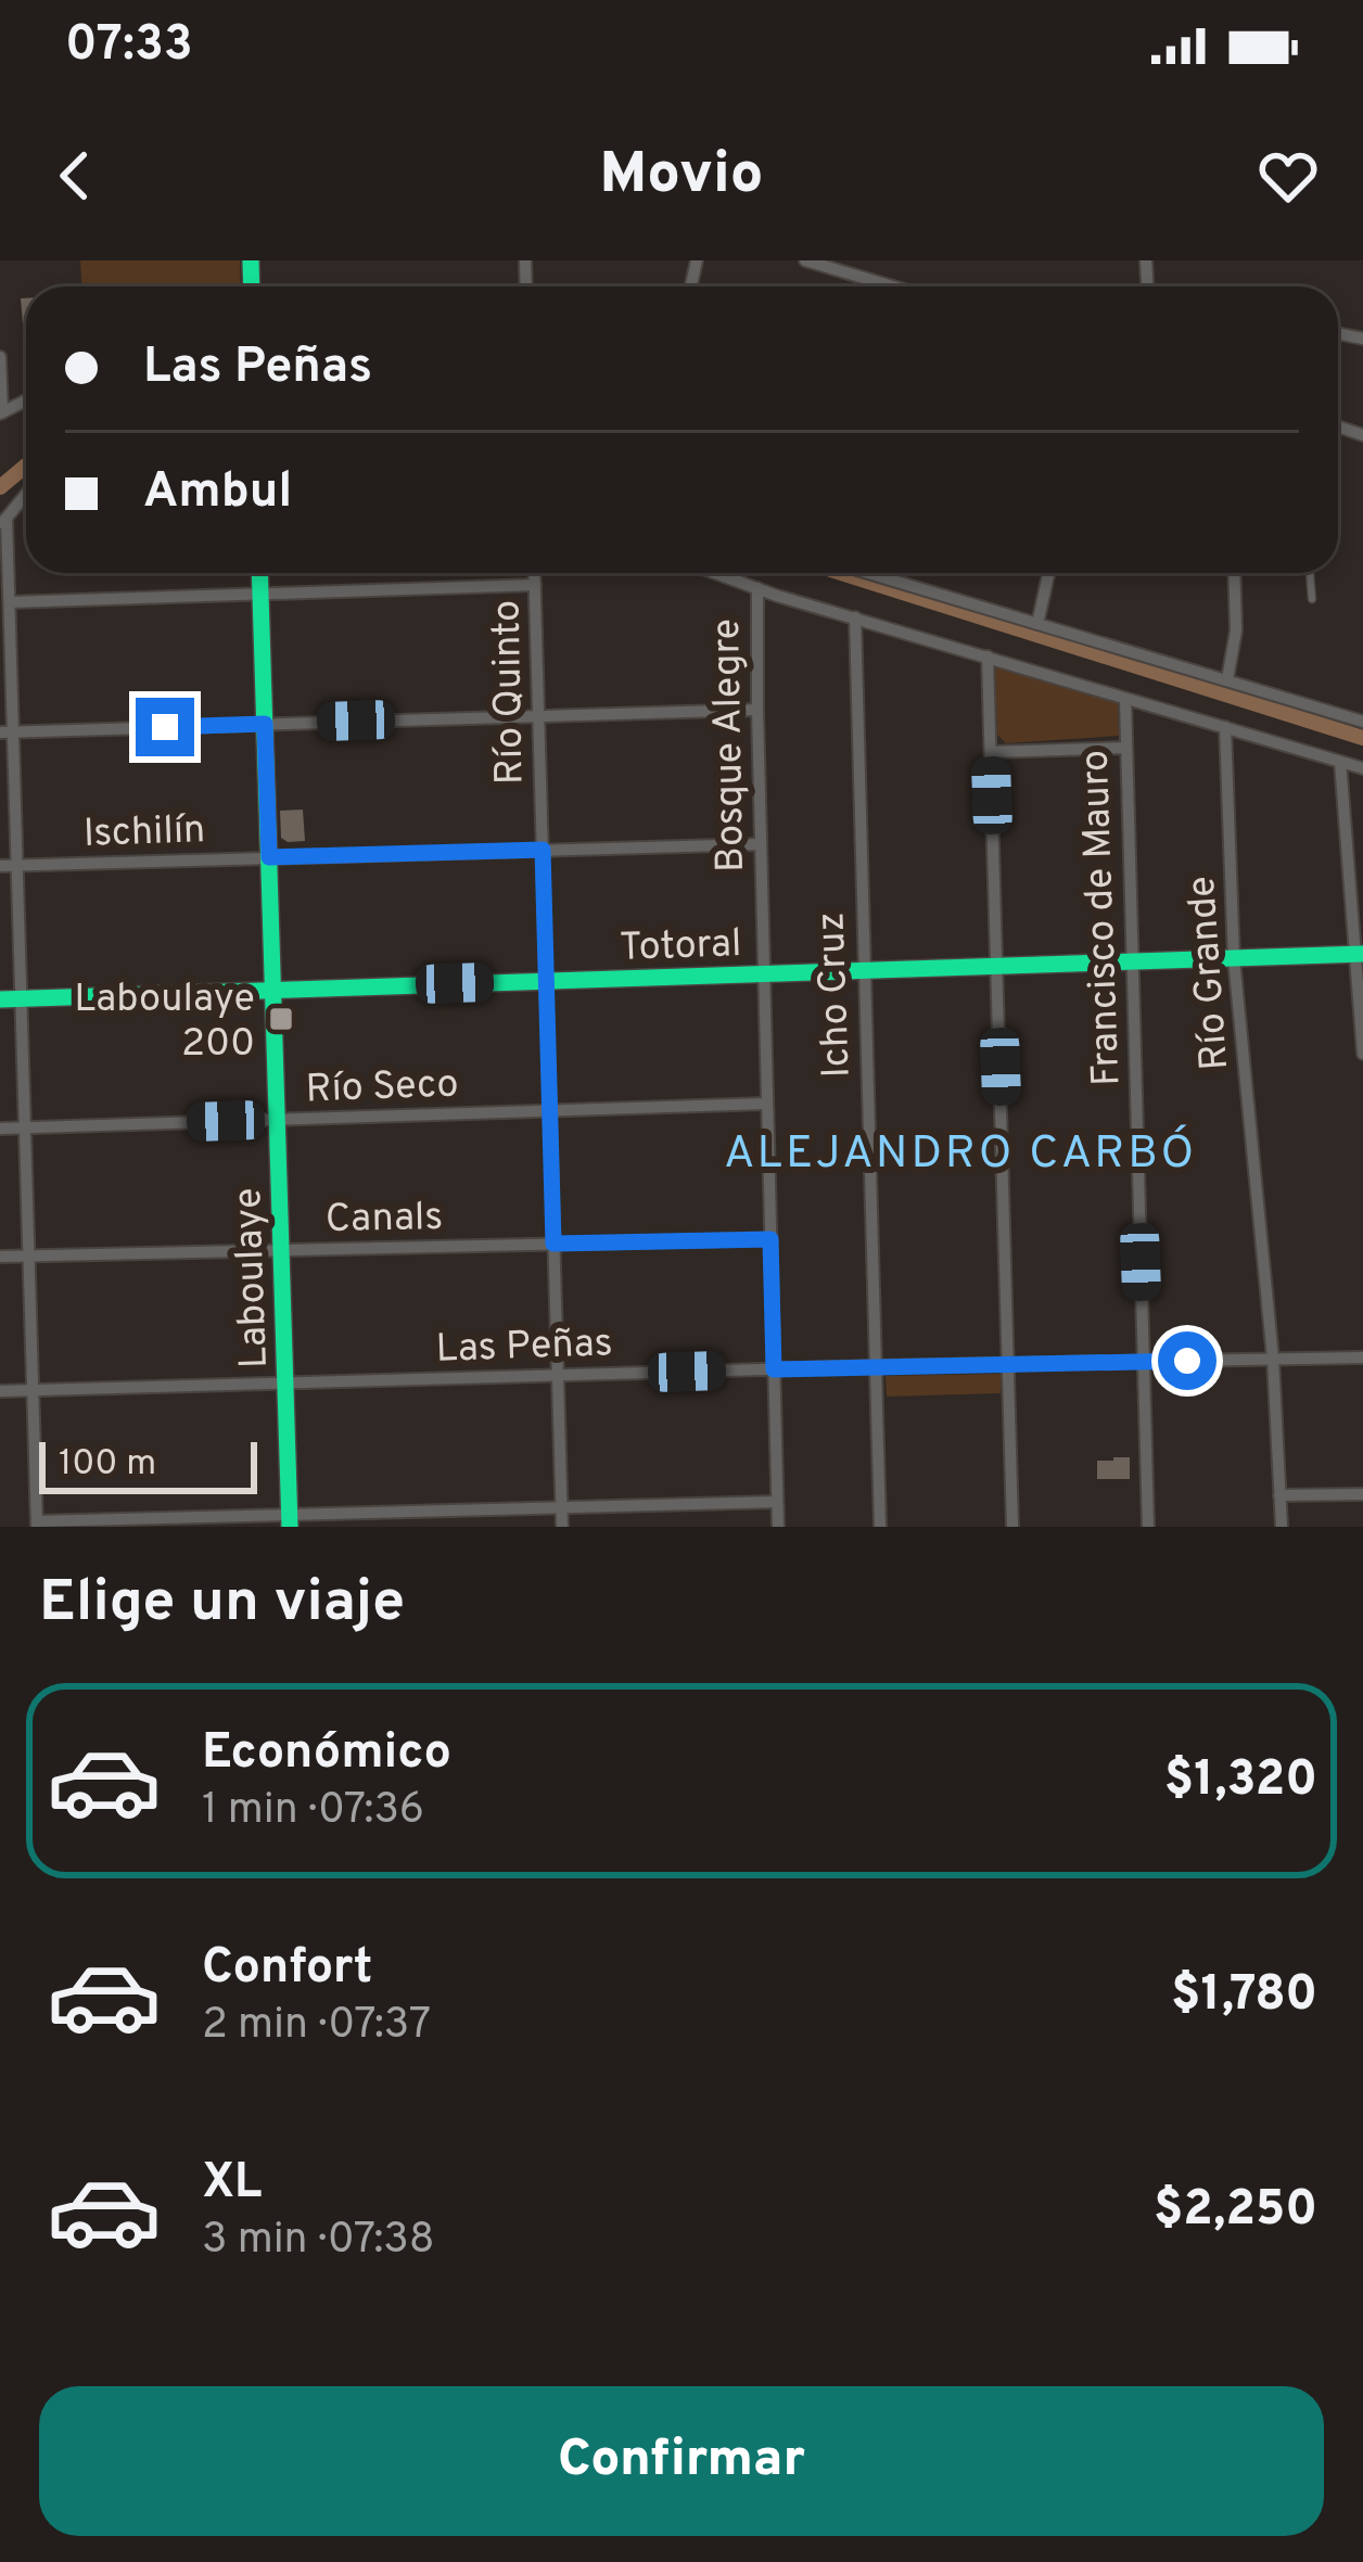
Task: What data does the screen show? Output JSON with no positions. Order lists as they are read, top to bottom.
{
  "streets": {
    "street": [
      "Río Quinto",
      "Bosque Alegre",
      "Ischilín",
      "Francisco de Mauro",
      "Totoral",
      "Río Grande",
      "Icho Cruz",
      "Río Seco",
      "Canals",
      "Laboulaye",
      "Las Peñas"
    ]
  },
  "crossings": [
    ["Río Quinto", "Ischilín"],
    ["Río Quinto", "Totoral"],
    ["Río Quinto", "Río Seco"],
    ["Río Quinto", "Canals"],
    ["Río Quinto", "Las Peñas"],
    ["Bosque Alegre", "Ischilín"],
    ["Bosque Alegre", "Totoral"],
    ["Bosque Alegre", "Río Seco"],
    ["Bosque Alegre", "Canals"],
    ["Bosque Alegre", "Las Peñas"],
    ["Ischilín", "Laboulaye"],
    ["Francisco de Mauro", "Totoral"],
    ["Francisco de Mauro", "Las Peñas"],
    ["Totoral", "Río Grande"],
    ["Totoral", "Icho Cruz"],
    ["Totoral", "Laboulaye"],
    ["Río Grande", "Las Peñas"],
    ["Icho Cruz", "Las Peñas"],
    ["Río Seco", "Laboulaye"],
    ["Canals", "Laboulaye"],
    ["Laboulaye", "Las Peñas"]
  ],
  "districts": ["ALEJANDRO CARBÓ"],
  "places": {
    "transit": ["Laboulaye 200"]
  },
  "scale_bar": "100 m",
  "page": {
    "status": "07:33",
    "header": "Movio",
    "banner": ["Las Peñas", "Ambul"],
    "scale": "100 m",
    "heading": "Elige un viaje",
    "list": [
      {
        "name": "Económico",
        "note": "1 min · 07:36",
        "value": "$1,320"
      },
      {
        "name": "Confort",
        "note": "2 min · 07:37",
        "value": "$1,780"
      },
      {
        "name": "XL",
        "note": "3 min · 07:38",
        "value": "$2,250"
      }
    ],
    "buttons": "Confirmar"
  }
}
